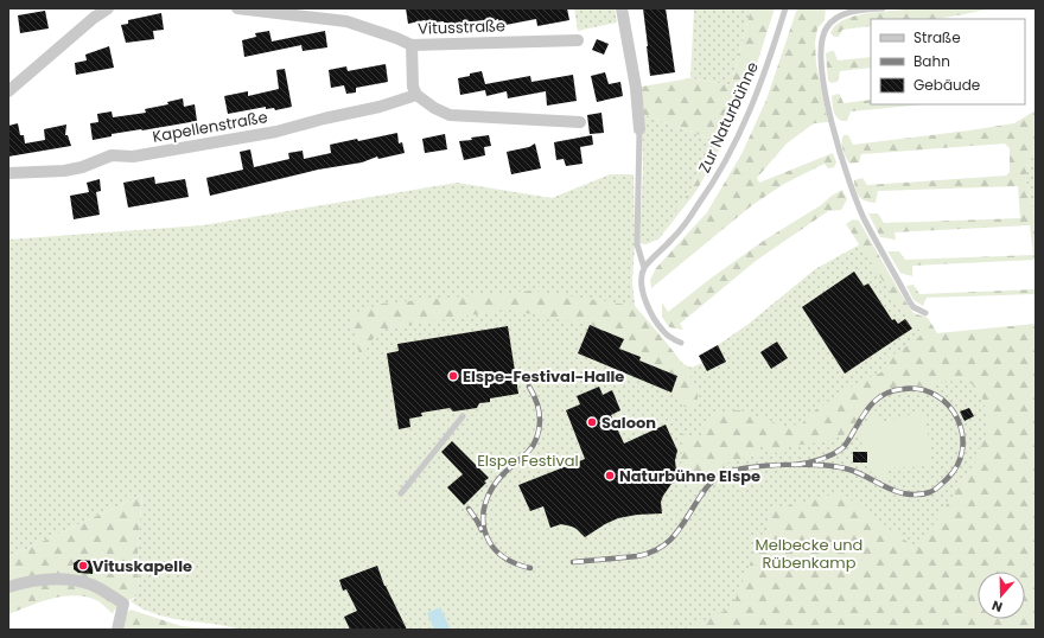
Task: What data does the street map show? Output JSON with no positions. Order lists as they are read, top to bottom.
{
  "streets": {
    "street": ["Vitusstraße", "Kapellenstraße"],
    "lane": ["Zur Naturbühne"]
  },
  "parks": ["Elspe Festival", "Melbecke und Rübenkamp"],
  "places": [
    "Elspe-Festival-Halle",
    "Saloon",
    "Naturbühne Elspe",
    "Vituskapelle"
  ],
  "legend": ["Straße", "Bahn", "Gebäude"],
  "north": "bottom"
}
